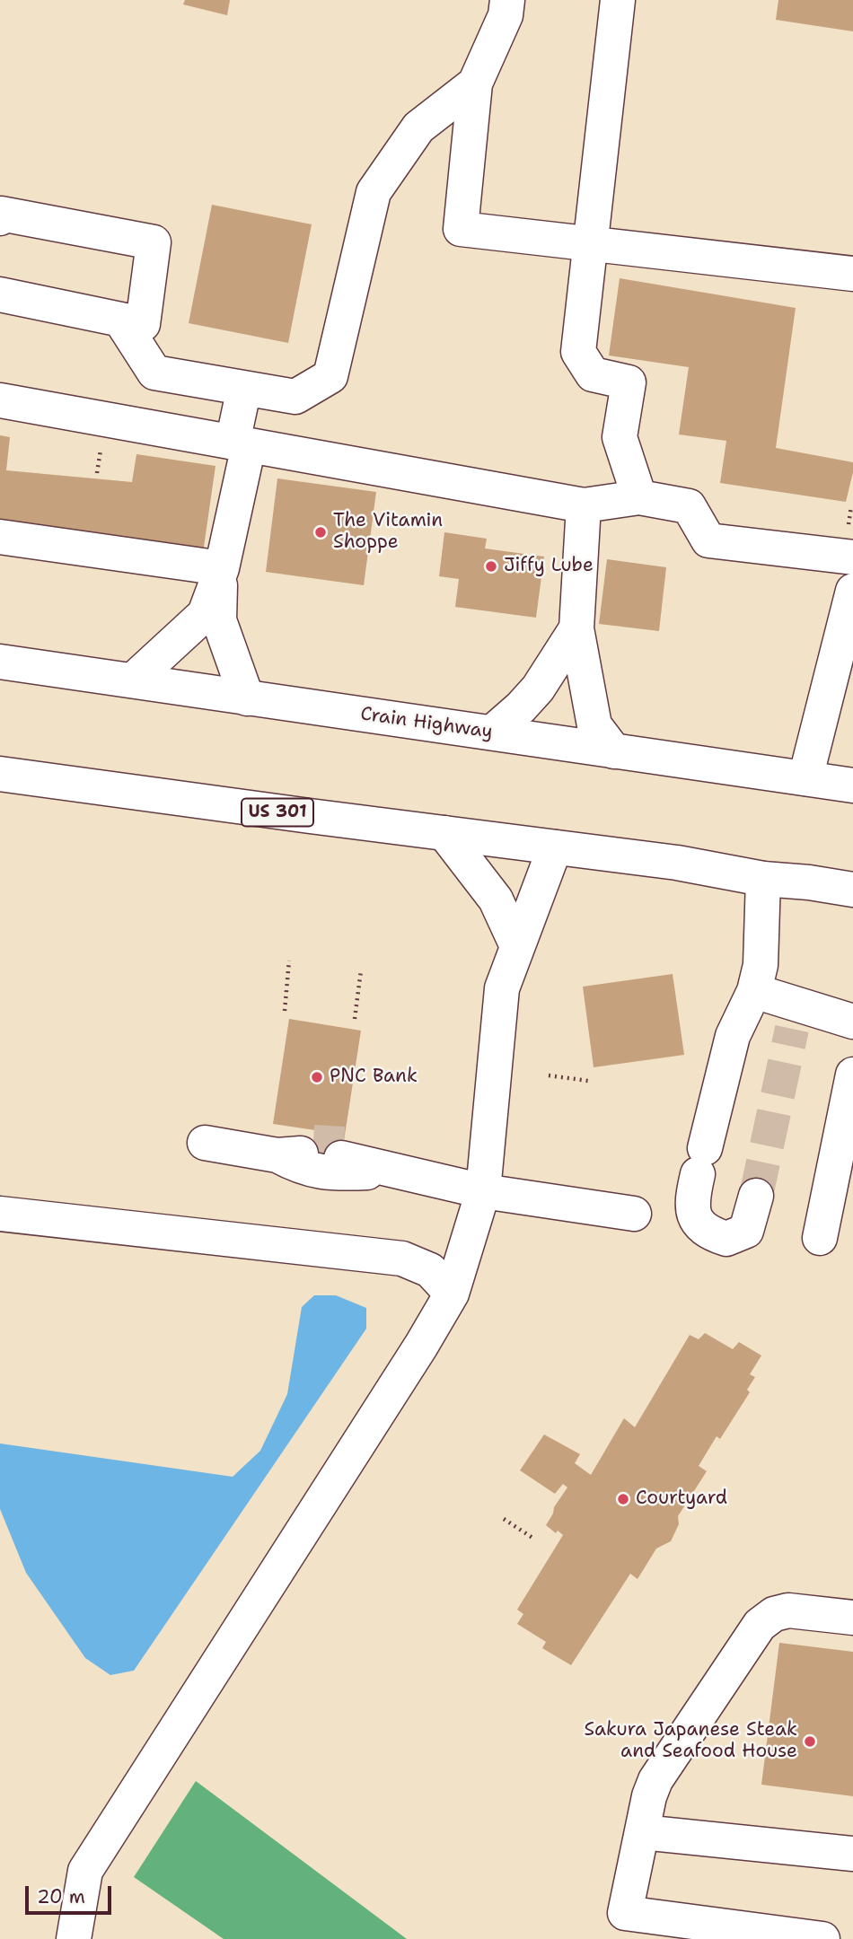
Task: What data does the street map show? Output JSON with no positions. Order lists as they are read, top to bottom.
{
  "streets": {
    "main road": ["Crain Highway", "US 301"]
  },
  "places": [
    "The Vitamin Shoppe",
    "Jiffy Lube",
    "PNC Bank",
    "Courtyard",
    "Sakura Japanese Steak and Seafood House"
  ],
  "scale_bar": "20 m"
}
